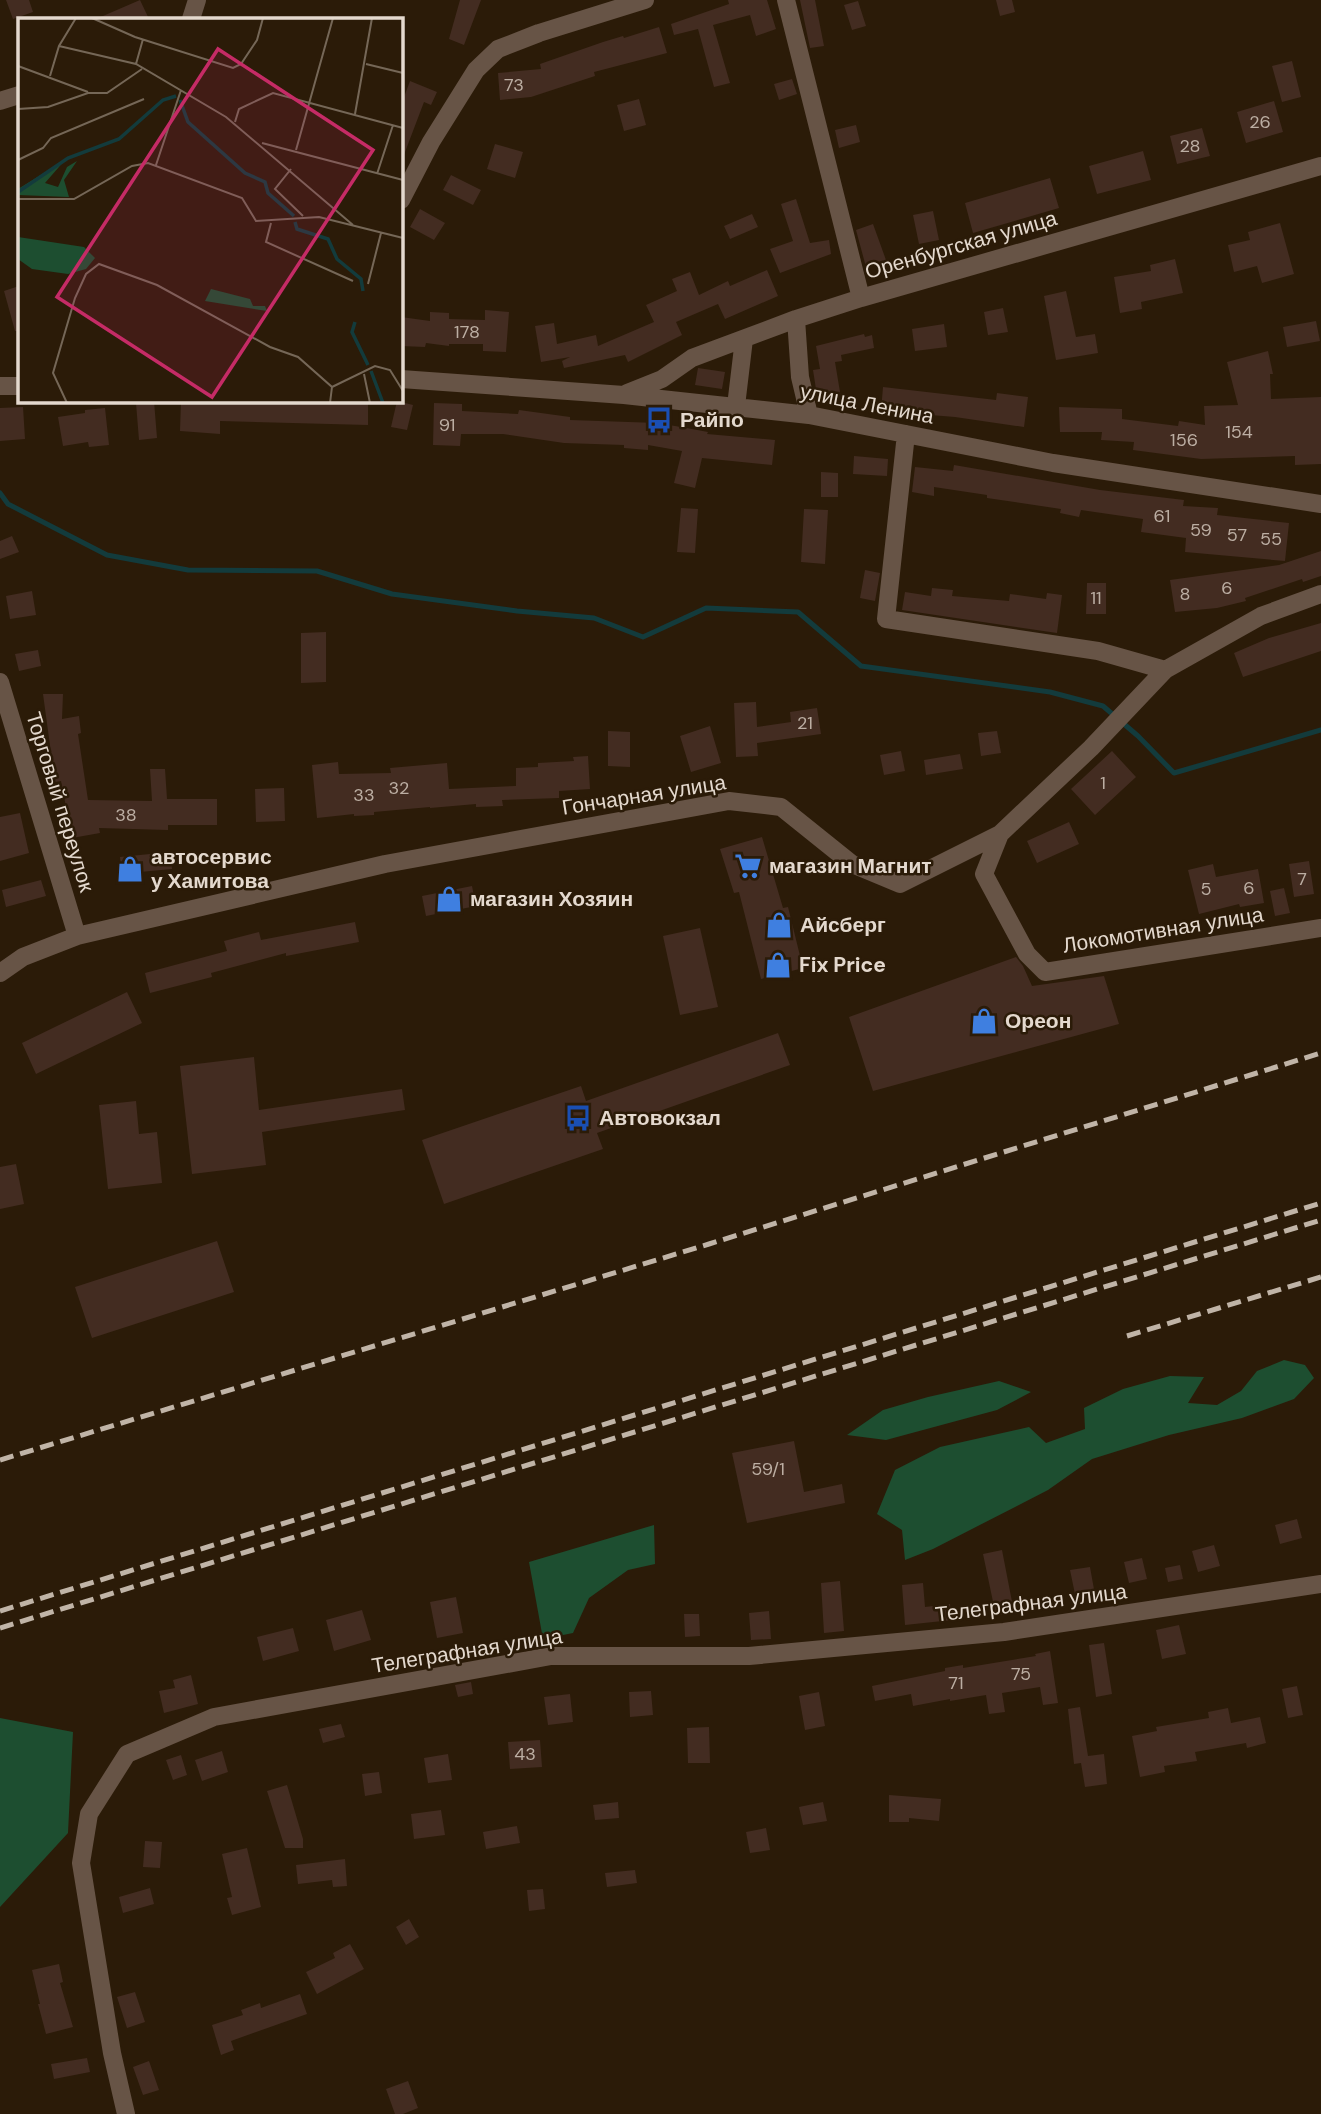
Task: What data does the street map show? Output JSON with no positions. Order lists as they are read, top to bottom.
{
  "streets": {
    "street": [
      "Оренбургская улица",
      "улица Ленина",
      "Гончарная улица",
      "Торговый переулок",
      "Локомотивная улица",
      "Телеграфная улица"
    ]
  },
  "crossings": [
    ["Оренбургская улица", "улица Ленина"],
    ["Гончарная улица", "Торговый переулок"],
    ["Гончарная улица", "Локомотивная улица"]
  ],
  "places": {
    "bus stop": ["Райпо", "Автовокзал"],
    "supermarket": ["магазин Магнит"],
    "shop": [
      "автосервис у Хамитова",
      "магазин Хозяин",
      "Айсберг",
      "Fix Price",
      "Ореон"
    ]
  },
  "house_numbers": [
    "73",
    "26",
    "28",
    "178",
    "91",
    "154",
    "156",
    "61",
    "59",
    "57",
    "55",
    "6",
    "8",
    "11",
    "21",
    "1",
    "32",
    "33",
    "38",
    "7",
    "6",
    "5",
    "59/1",
    "75",
    "71",
    "43"
  ]
}
